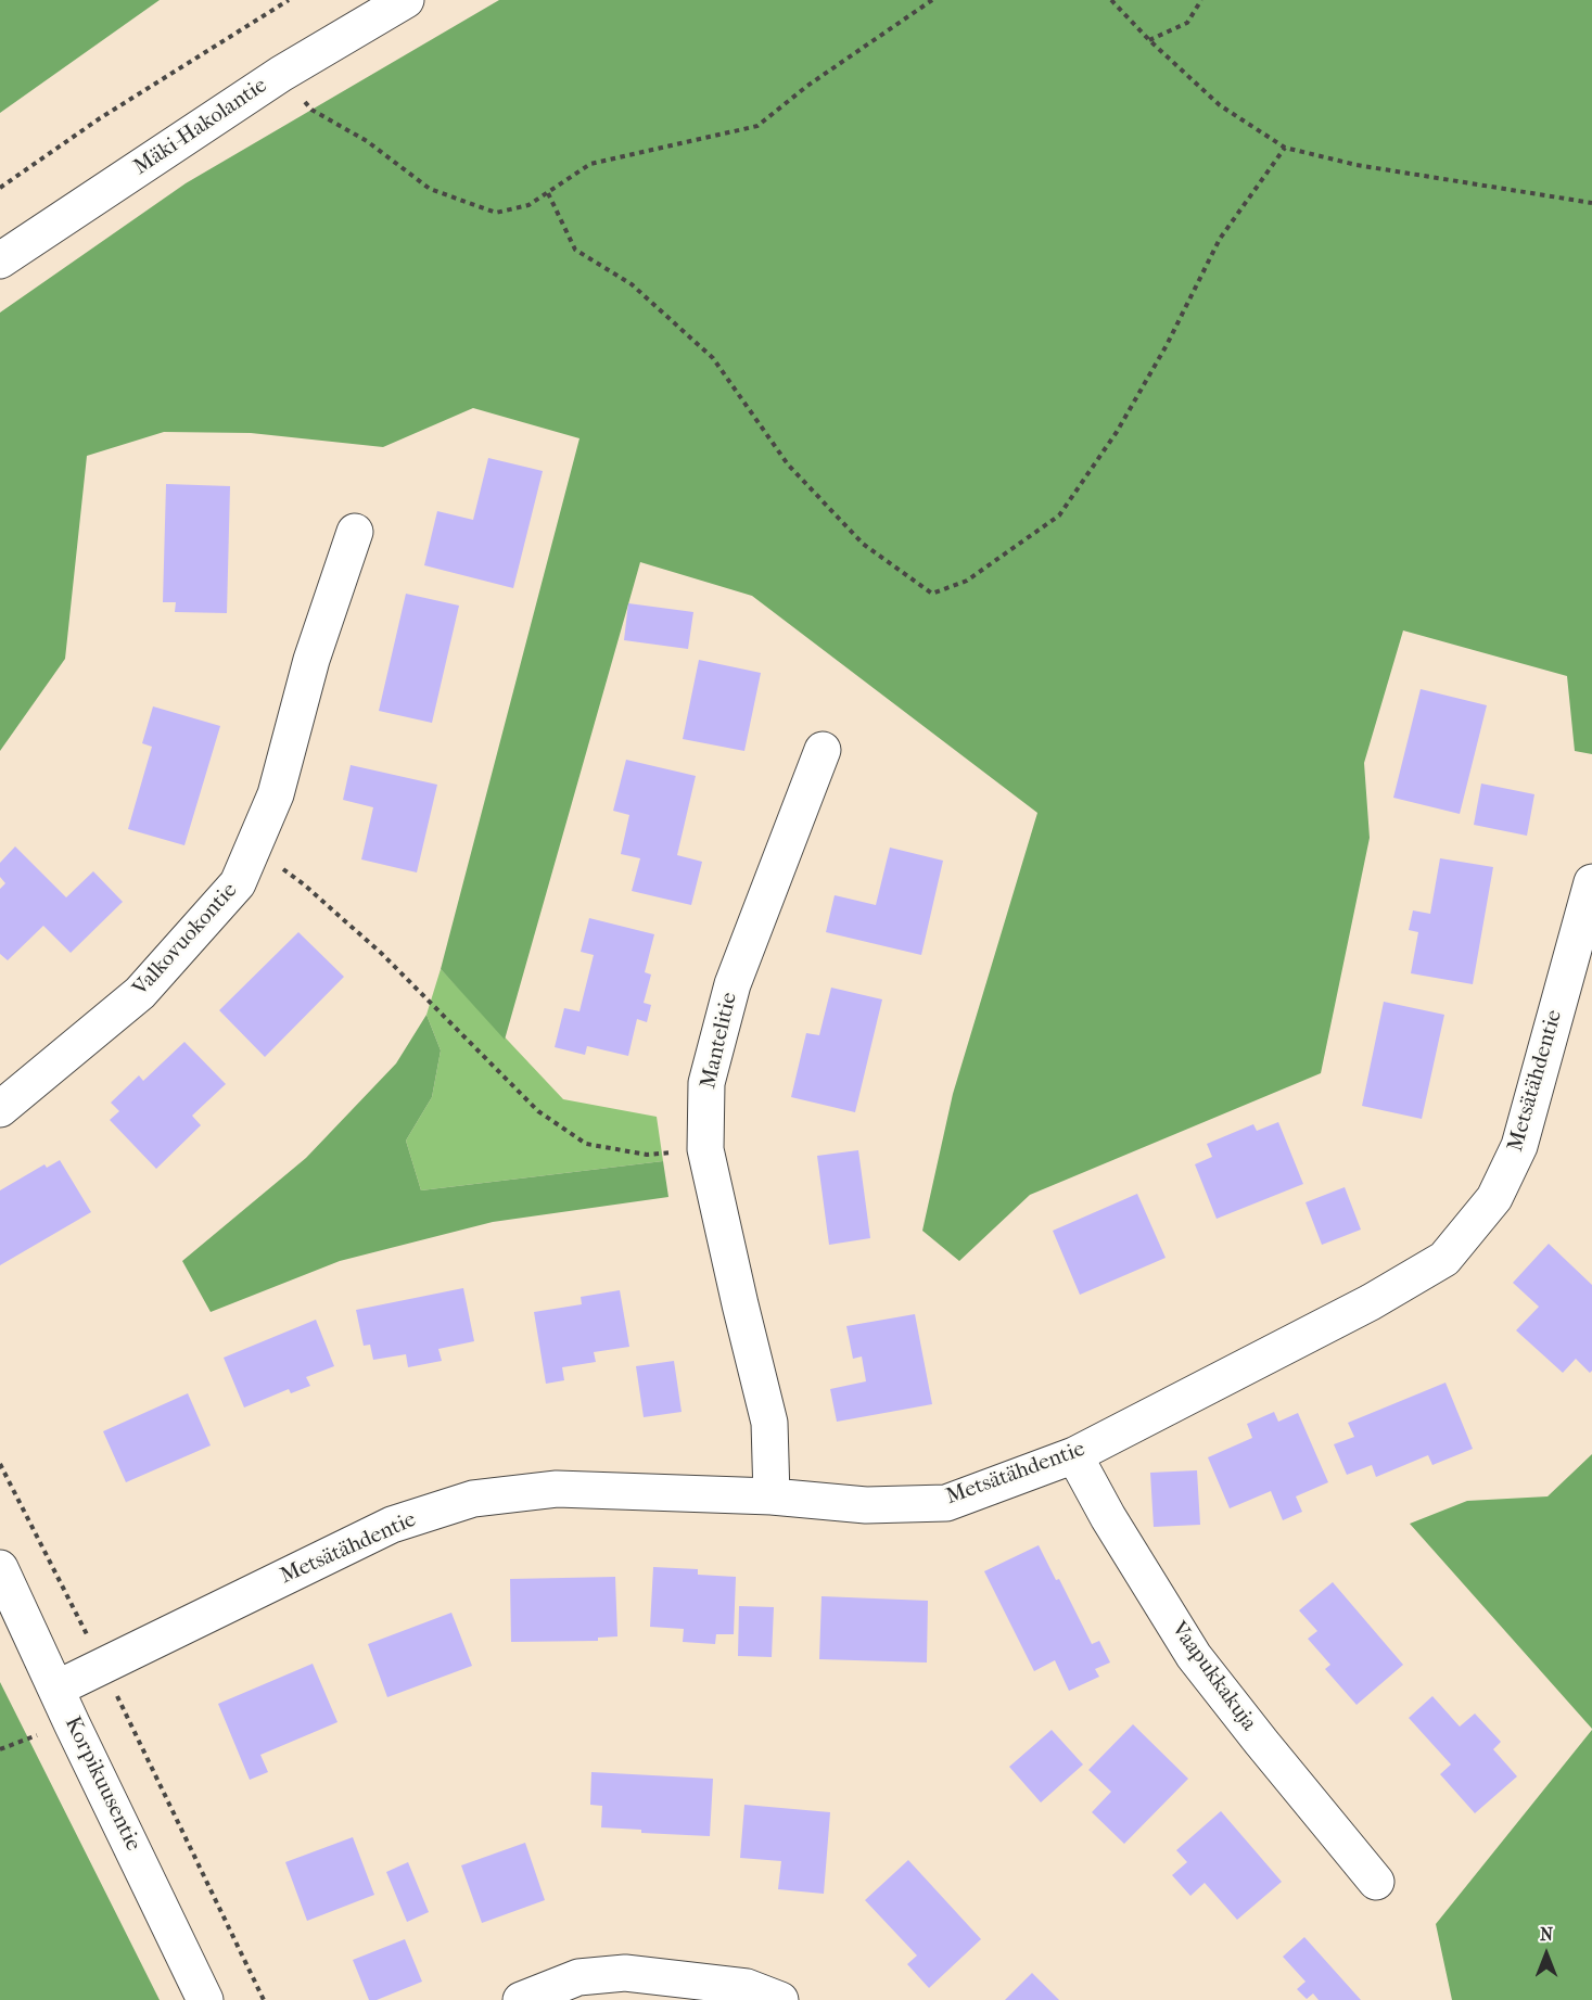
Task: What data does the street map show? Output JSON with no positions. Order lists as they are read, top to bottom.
{
  "streets": {
    "street": [
      "Mäki-Hakolantie",
      "Valkovuokontie",
      "Mantelitie",
      "Metsätähdentie",
      "Vaapukkakuja",
      "Korpikuusentie"
    ]
  },
  "crossings": [
    ["Mantelitie", "Metsätähdentie"],
    ["Metsätähdentie", "Vaapukkakuja"],
    ["Metsätähdentie", "Korpikuusentie"]
  ],
  "north": "top"
}
